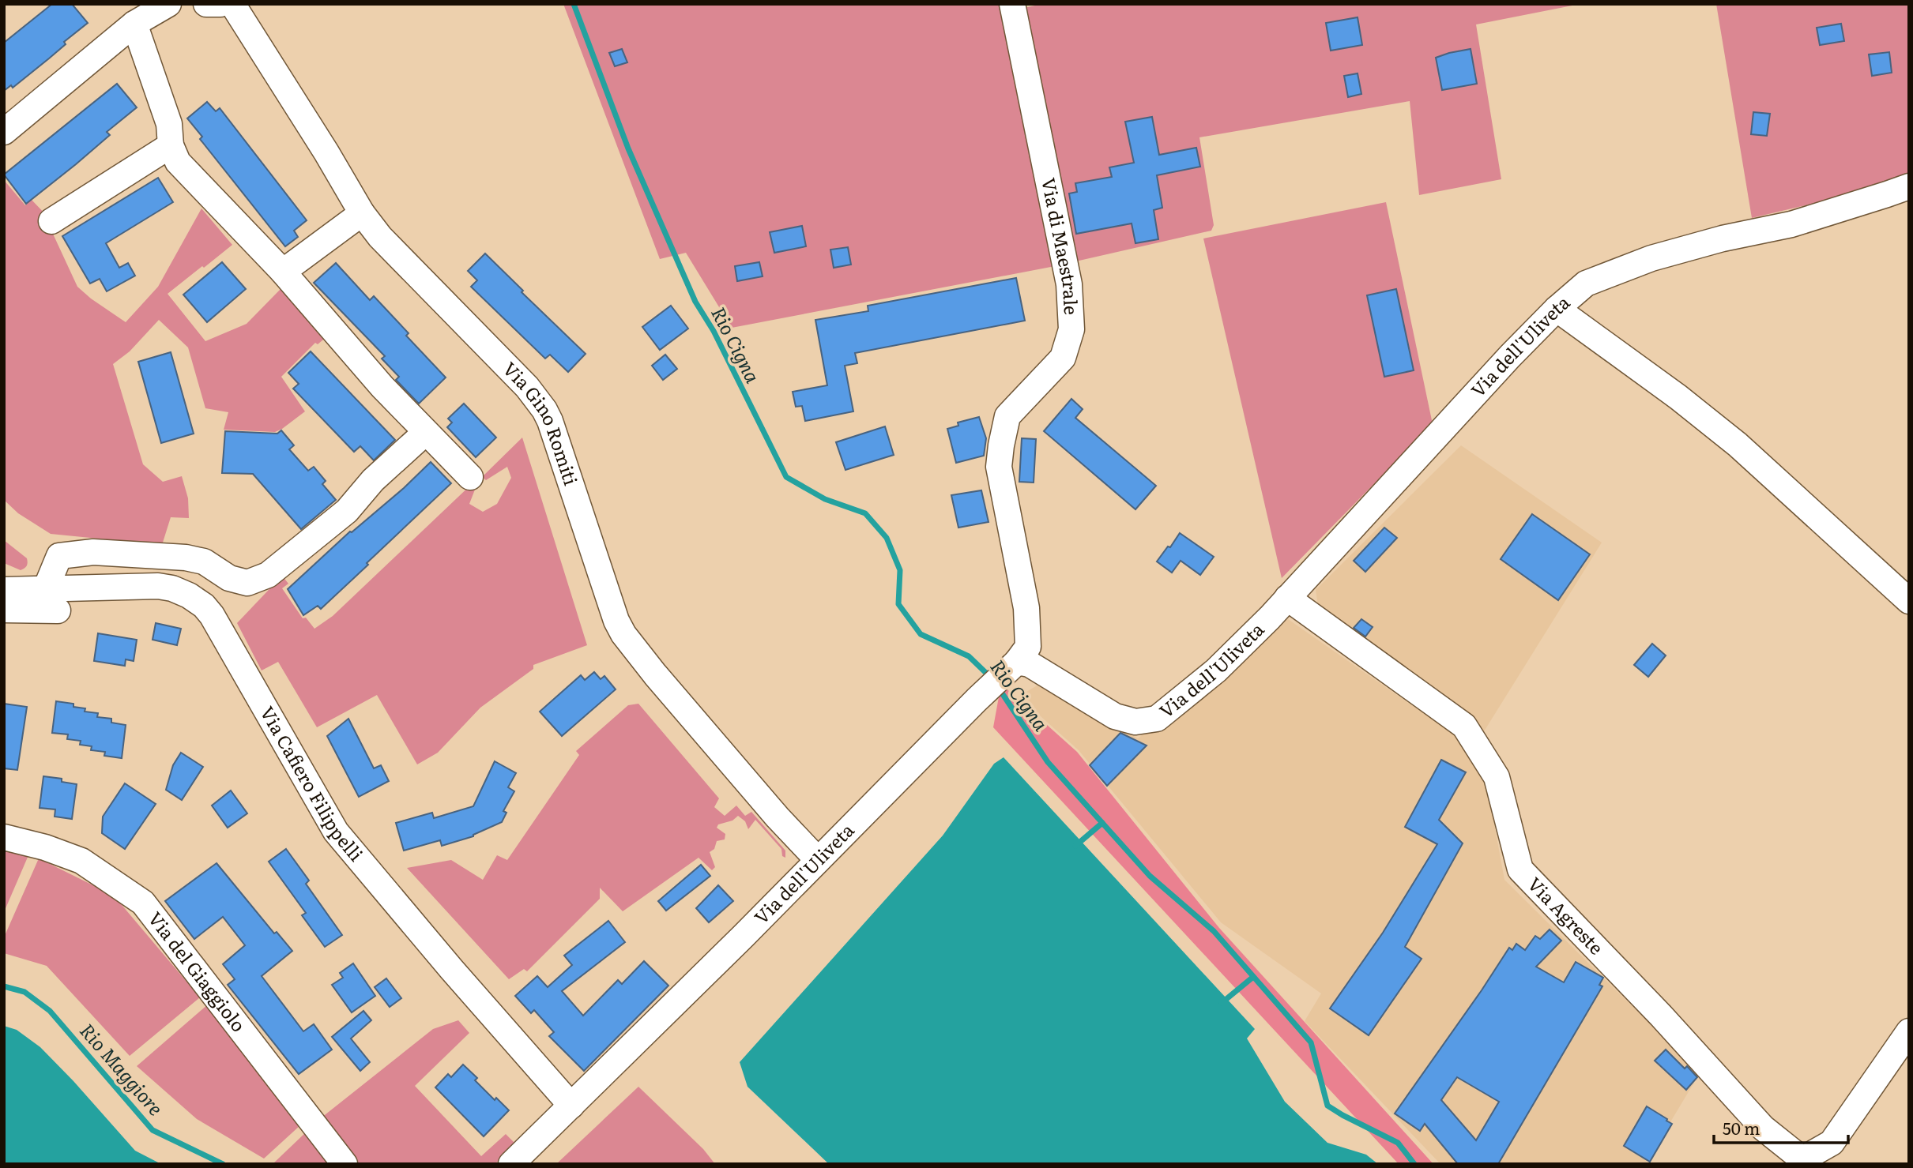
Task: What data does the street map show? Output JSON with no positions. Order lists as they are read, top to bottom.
{
  "streets": {
    "street": [
      "Via di Maestrale",
      "Via dell'Uliveta",
      "Via Gino Romiti",
      "Via Cafiero Filippelli",
      "Via Agreste",
      "Via del Giaggiolo"
    ]
  },
  "crossings": [
    ["Via di Maestrale", "Via dell'Uliveta"],
    ["Via dell'Uliveta", "Via Gino Romiti"],
    ["Via dell'Uliveta", "Via Cafiero Filippelli"],
    ["Via dell'Uliveta", "Via Agreste"]
  ],
  "water": ["Rio Cigna", "Rio Maggiore"],
  "scale_bar": "50 m"
}
